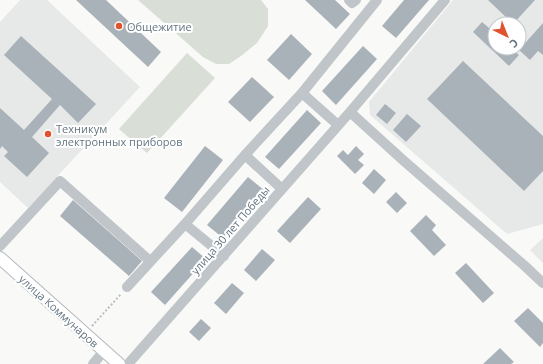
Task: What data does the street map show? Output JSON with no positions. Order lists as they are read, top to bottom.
{
  "streets": {
    "main road": ["улица Коммунаров"],
    "street": ["улица 30 лет Победы"]
  },
  "places": ["Общежитие", "Техникум электронных приборов"],
  "north": "bottom right"
}
